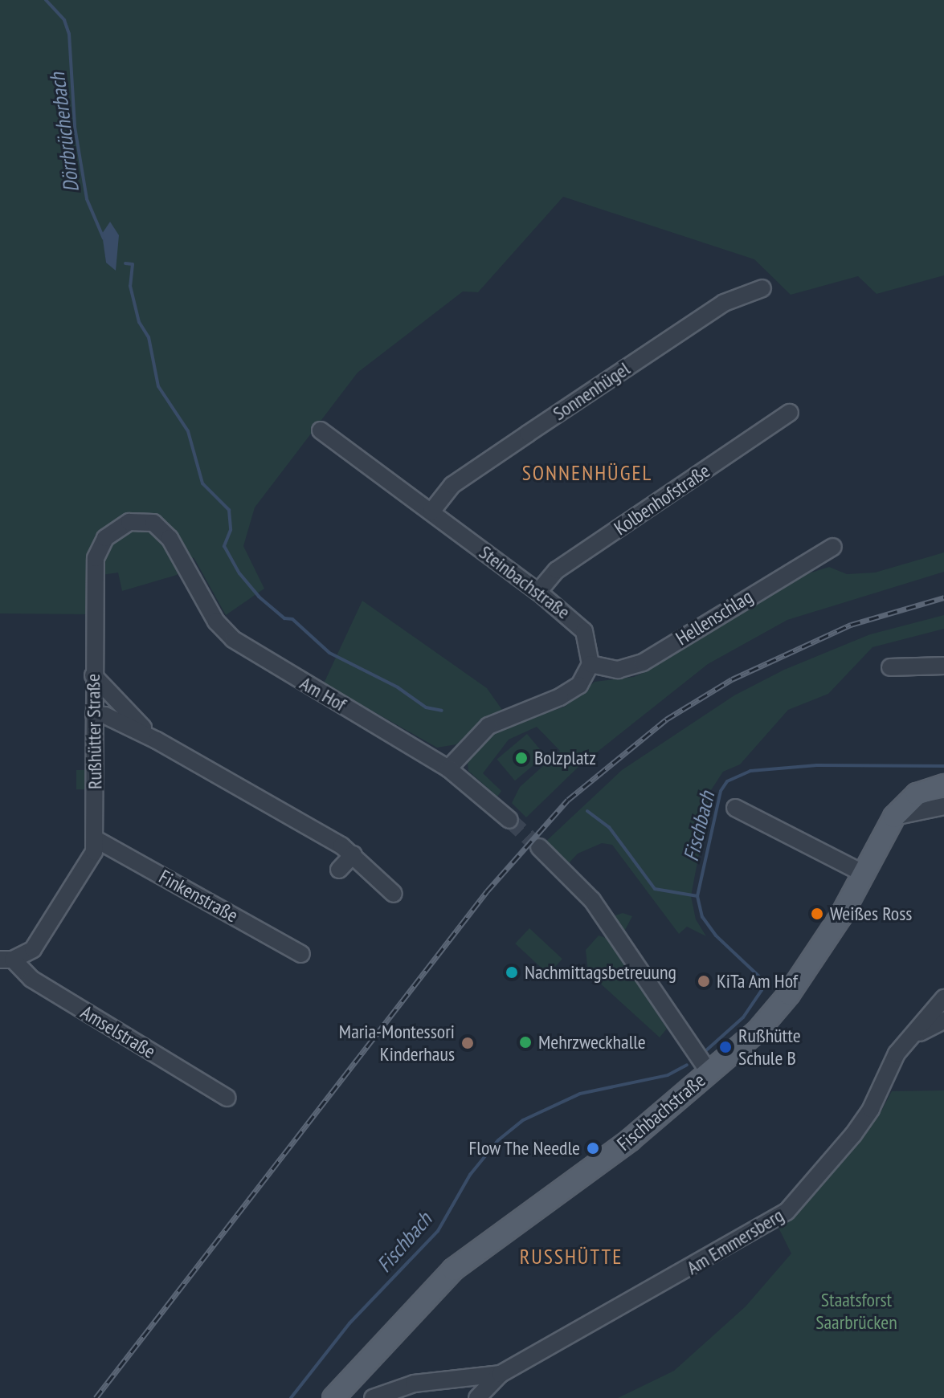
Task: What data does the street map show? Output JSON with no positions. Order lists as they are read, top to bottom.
{
  "streets": {
    "main road": ["Fischbachstraße"],
    "street": [
      "Sonnenhügel",
      "Kolbenhofstraße",
      "Steinbachstraße",
      "Hellenschlag",
      "Am Hof",
      "Rußhütter Straße",
      "Finkenstraße",
      "Amselstraße",
      "Am Emmersberg"
    ]
  },
  "crossings": [
    ["Sonnenhügel", "Steinbachstraße"],
    ["Kolbenhofstraße", "Steinbachstraße"],
    ["Steinbachstraße", "Hellenschlag"],
    ["Am Hof", "Rußhütter Straße"],
    ["Rußhütter Straße", "Finkenstraße"],
    ["Rußhütter Straße", "Amselstraße"]
  ],
  "districts": ["SONNENHÜGEL", "RUSSHÜTTE"],
  "water": ["Dörrbrücherbach", "Fischbach"],
  "parks": ["Staatsforst Saarbrücken"],
  "places": [
    "Bolzplatz",
    "Weißes Ross",
    "Nachmittagsbetreuung",
    "KiTa Am Hof",
    "Mehrzweckhalle",
    "Maria-Montessori Kinderhaus",
    "Rußhütte Schule B",
    "Flow The Needle"
  ]
}
